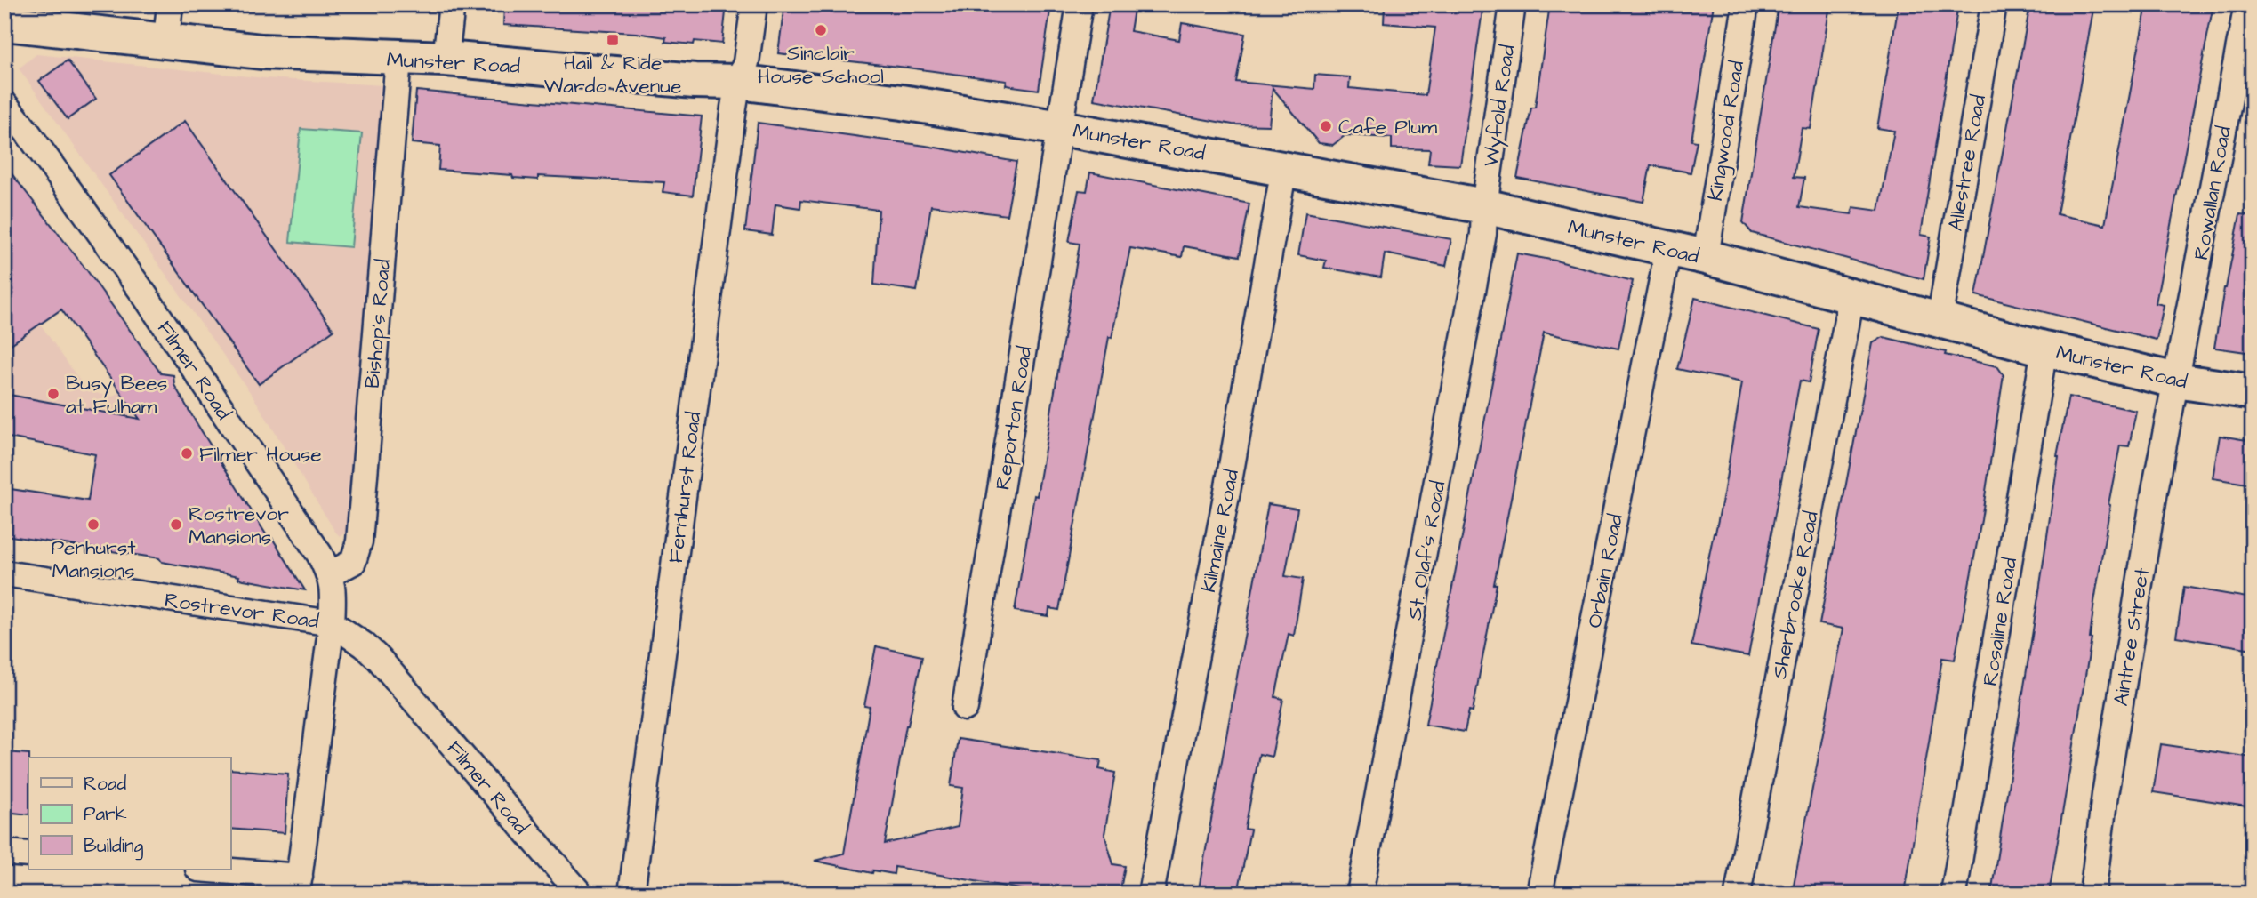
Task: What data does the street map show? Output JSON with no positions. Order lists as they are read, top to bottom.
{
  "streets": {
    "street": [
      "Munster Road",
      "Wyfold Road",
      "Kingwood Road",
      "Allestree Road",
      "Rowallan Road",
      "Bishop's Road",
      "Filmer Road",
      "Reporton Road",
      "Fernhurst Road",
      "Kilmaine Road",
      "St. Olaf's Road",
      "Orbain Road",
      "Sherbrooke Road",
      "Rostrevor Road",
      "Rosaline Road",
      "Aintree Street"
    ]
  },
  "crossings": [
    ["Munster Road", "Wyfold Road"],
    ["Munster Road", "Kingwood Road"],
    ["Munster Road", "Allestree Road"],
    ["Munster Road", "Rowallan Road"],
    ["Munster Road", "Bishop's Road"],
    ["Munster Road", "Reporton Road"],
    ["Munster Road", "Fernhurst Road"],
    ["Munster Road", "Kilmaine Road"],
    ["Munster Road", "St. Olaf's Road"],
    ["Munster Road", "Orbain Road"],
    ["Munster Road", "Sherbrooke Road"],
    ["Munster Road", "Rosaline Road"],
    ["Munster Road", "Aintree Street"],
    ["Wyfold Road", "St. Olaf's Road"],
    ["Rowallan Road", "Aintree Street"],
    ["Bishop's Road", "Filmer Road"],
    ["Filmer Road", "Rostrevor Road"]
  ],
  "places": {
    "other": [
      "Sinclair House School",
      "Cafe Plum",
      "Busy Bees at Fulham",
      "Filmer House",
      "Penhurst Mansions",
      "Rostrevor Mansions"
    ],
    "transit": ["Hail & Ride Wardo Avenue"]
  },
  "legend": ["Road", "Park", "Building"]
}
